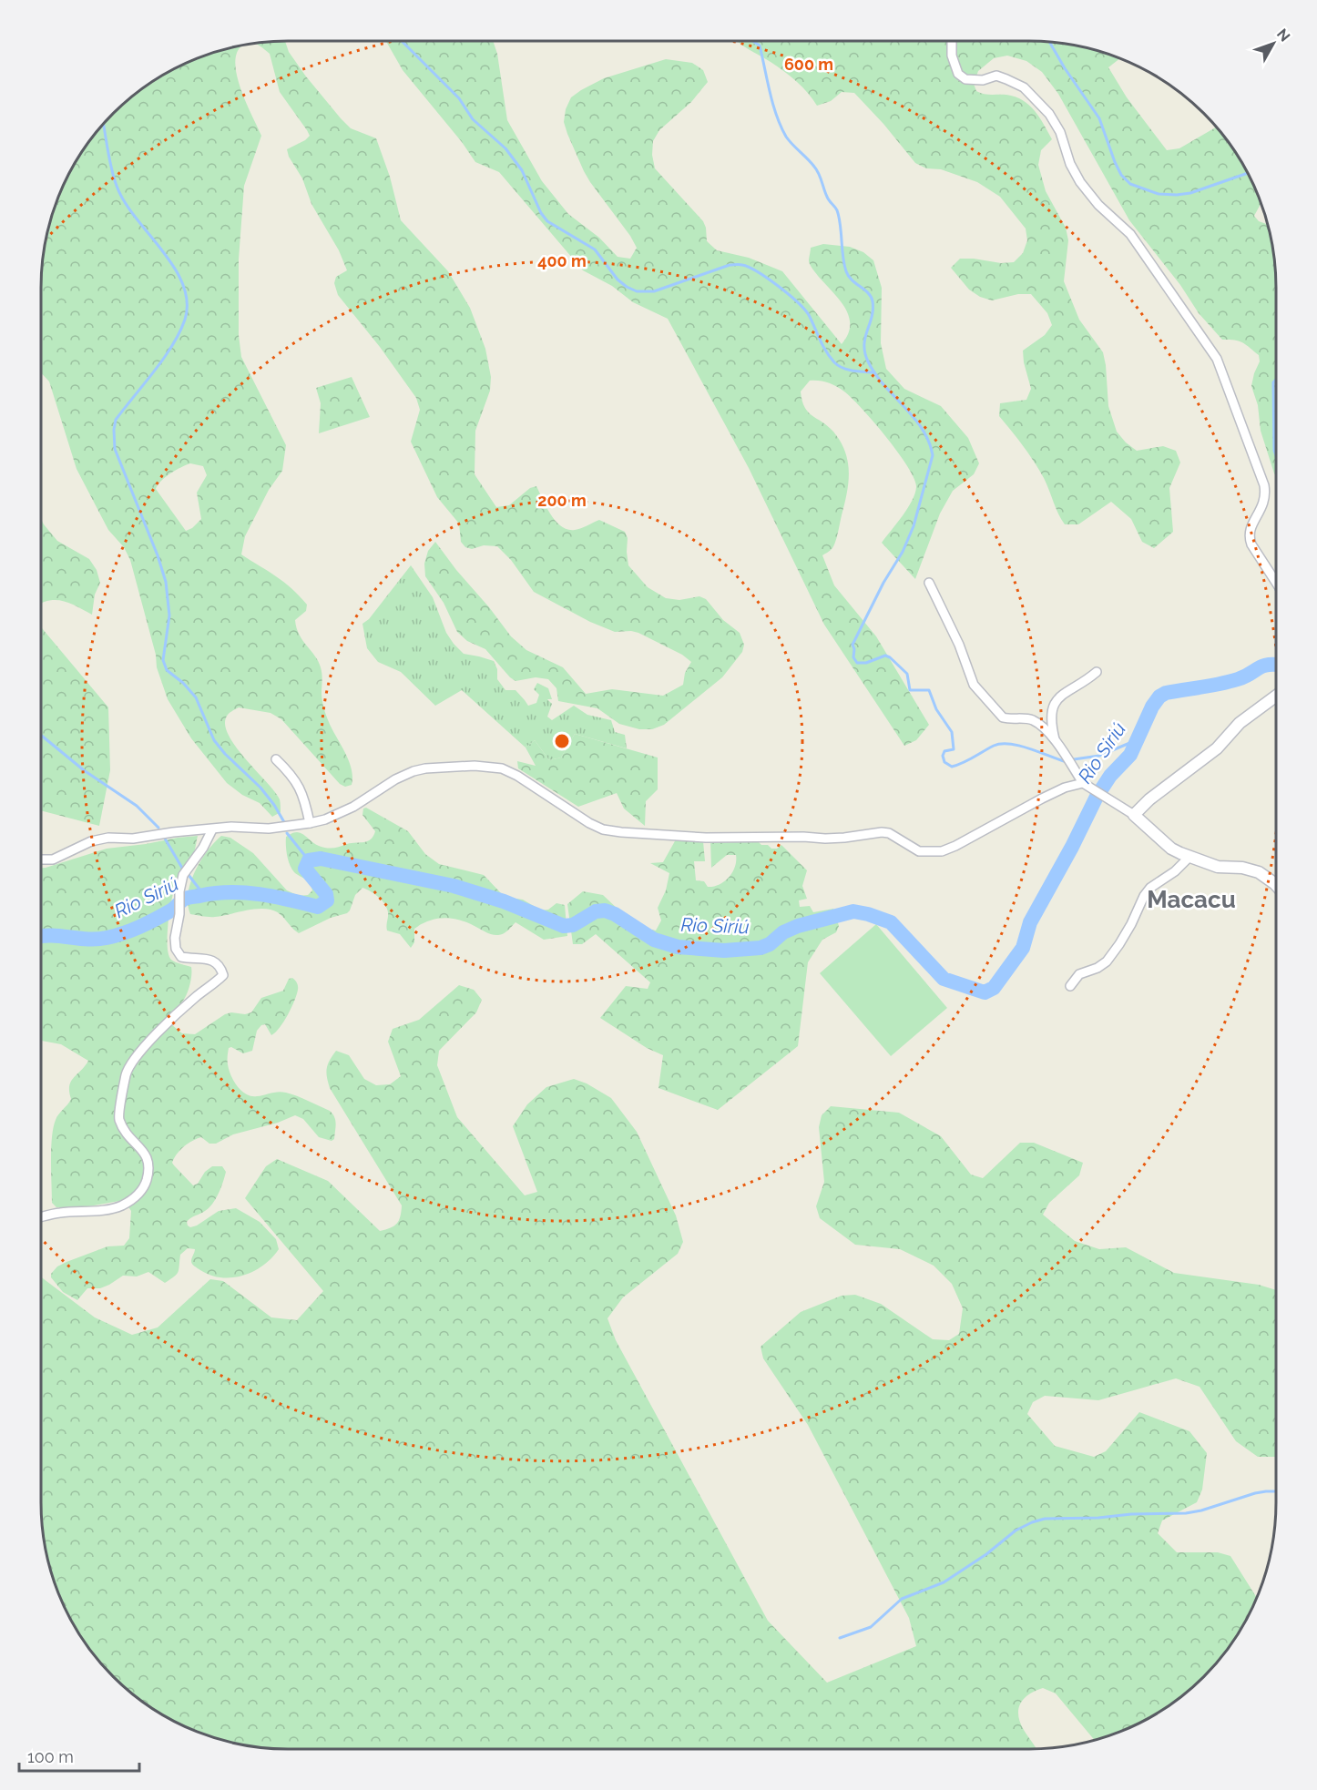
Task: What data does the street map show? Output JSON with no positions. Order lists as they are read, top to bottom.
{
  "districts": ["Macacu"],
  "water": ["Rio Siriú"],
  "scale_bar": "100 m",
  "north": "top right",
  "rings": ["600 m", "400 m", "200 m"]
}
